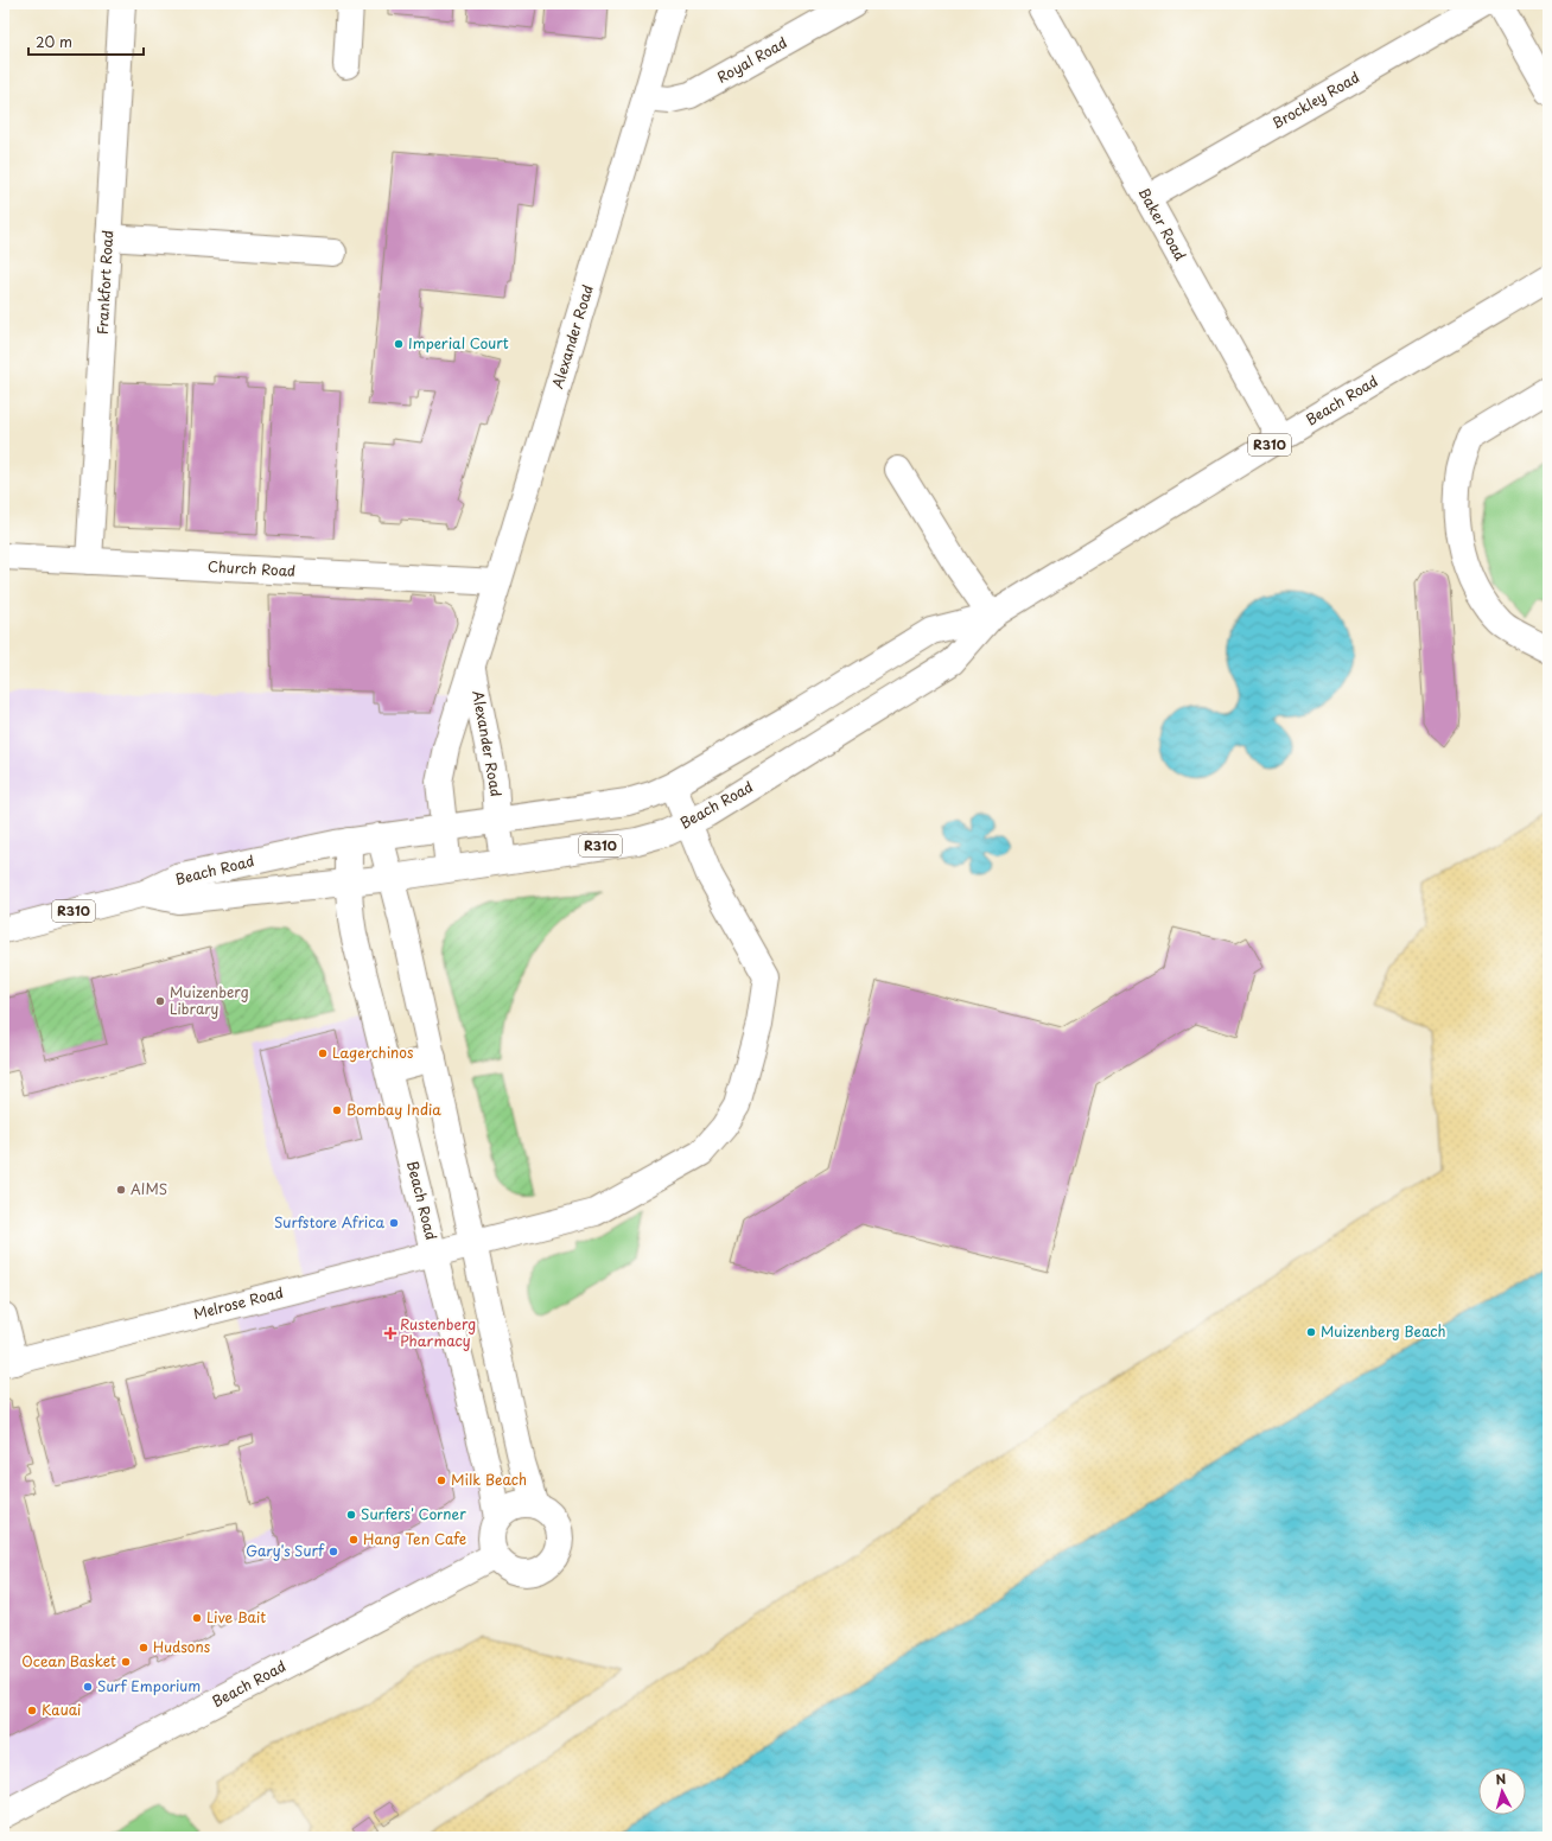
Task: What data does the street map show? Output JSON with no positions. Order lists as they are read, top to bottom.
{
  "streets": {
    "street": [
      "Royal Road",
      "Brockley Road",
      "Baker Road",
      "Frankfort Road",
      "Alexander Road",
      "Beach Road",
      "R310",
      "Church Road",
      "Melrose Road"
    ]
  },
  "crossings": [
    ["Royal Road", "Alexander Road"],
    ["Brockley Road", "Baker Road"],
    ["Baker Road", "Beach Road"],
    ["Frankfort Road", "Church Road"],
    ["Alexander Road", "Beach Road"],
    ["Alexander Road", "Church Road"],
    ["Beach Road", "R310"],
    ["Beach Road", "Melrose Road"]
  ],
  "places": {
    "other": [
      "Imperial Court",
      "Muizenberg Library",
      "Lagerchinos",
      "Bombay India",
      "AIMS",
      "Surfstore Africa",
      "Muizenberg Beach",
      "Milk Beach",
      "Surfers' Corner",
      "Hang Ten Cafe",
      "Gary's Surf",
      "Live Bait",
      "Hudsons",
      "Ocean Basket",
      "Surf Emporium",
      "Kauai"
    ],
    "health": ["Rustenberg Pharmacy"]
  },
  "scale_bar": "20 m",
  "north": "top"
}
